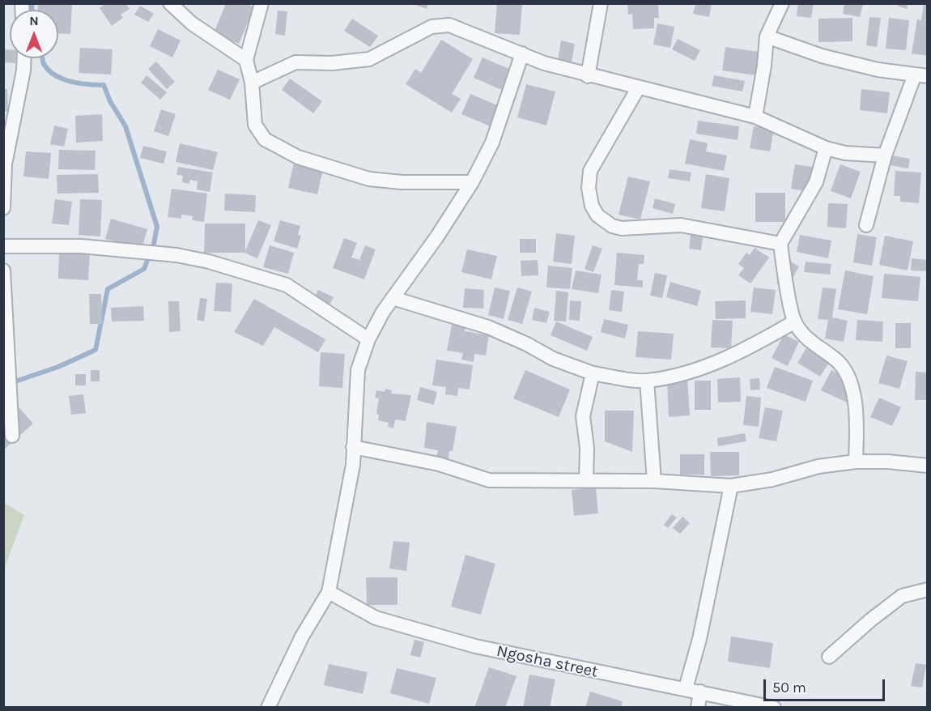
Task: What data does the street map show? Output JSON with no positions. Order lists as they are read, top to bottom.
{
  "streets": {
    "street": ["Ngosha street"]
  },
  "scale_bar": "50 m",
  "north": "top"
}
